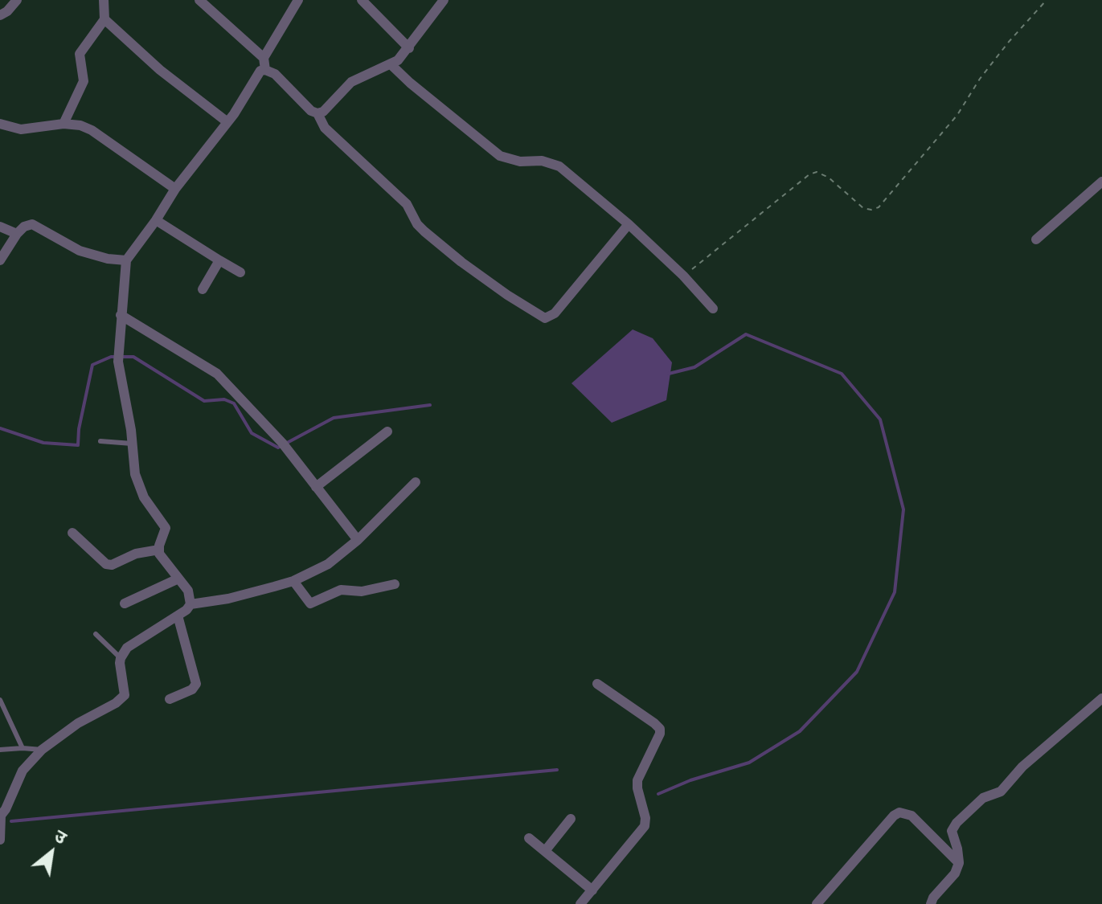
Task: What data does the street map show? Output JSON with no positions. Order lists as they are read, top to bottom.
{
  "north": "top right"
}
